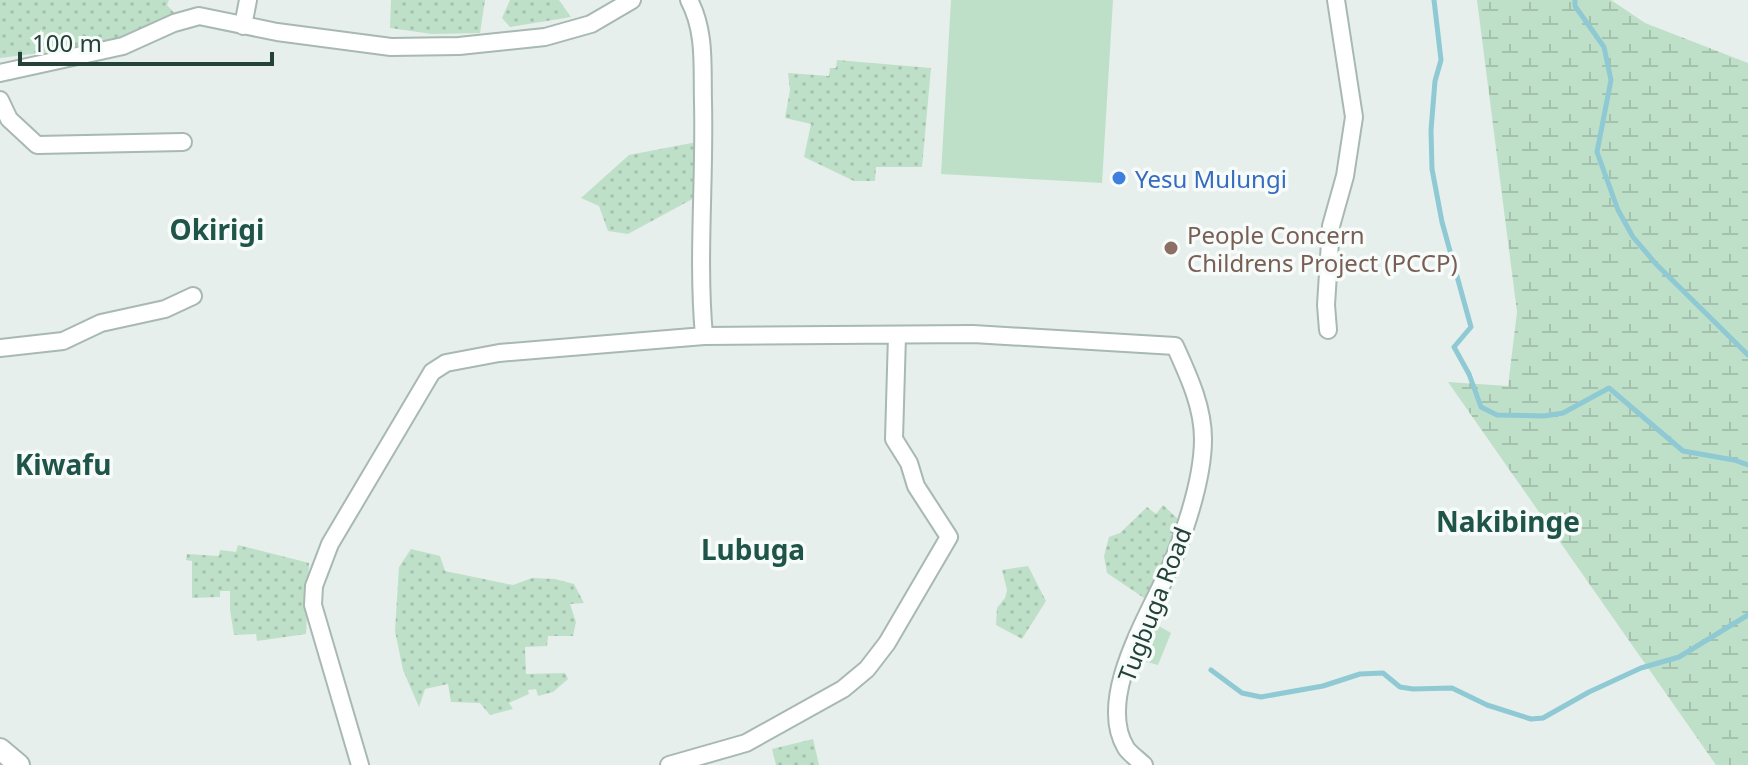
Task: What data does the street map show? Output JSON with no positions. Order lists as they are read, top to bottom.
{
  "streets": {
    "street": ["Tugbuga Road"]
  },
  "districts": [
    "Okirigi",
    "Kiwafu",
    "Nakibinge",
    "Lubuga"
  ],
  "places": ["Yesu Mulungi", "People Concern Childrens Project (PCCP)"],
  "scale_bar": "100 m"
}
